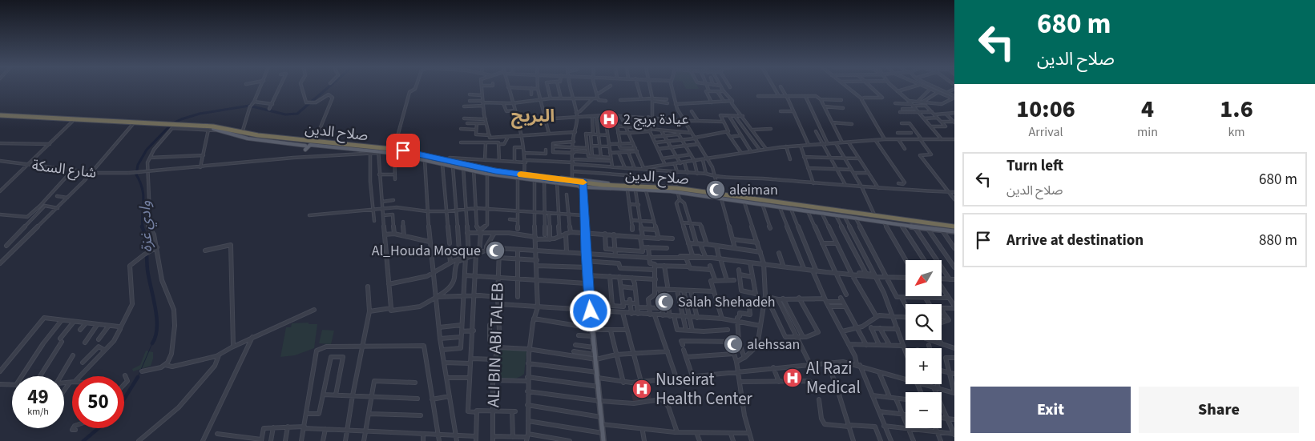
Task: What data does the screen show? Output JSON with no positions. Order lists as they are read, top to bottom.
{
  "streets": {
    "highway": ["صلاح الدين"],
    "street": ["شارع السكة", "ALI BIN ABI TALEB"]
  },
  "crossings": [
    ["صلاح الدين", "شارع السكة"]
  ],
  "districts": ["البريج"],
  "water": ["وادي غزة"],
  "places": {
    "hospital": ["عيادة بريج 2", "Al Razi Medical", "Nuseirat Health Center"],
    "mosque": [
      "aleiman",
      "Al_Houda Mosque",
      "Salah Shehadeh",
      "alehssan"
    ]
  },
  "north": "bottom left",
  "page": {
    "turn": ["680 m", "صلاح الدين"],
    "eta": [
      "10:06",
      "Arrival",
      "4",
      "min",
      "1.6",
      "km"
    ],
    "list": [
      {
        "name": "Turn left",
        "note": "صلاح الدين",
        "value": "680 m"
      },
      {
        "name": "Arrive at destination",
        "value": "880 m"
      }
    ],
    "map_buttons": ["+", "−"],
    "speed": "49 km/h",
    "limit": "50",
    "buttons": ["Exit", "Share"]
  }
}
